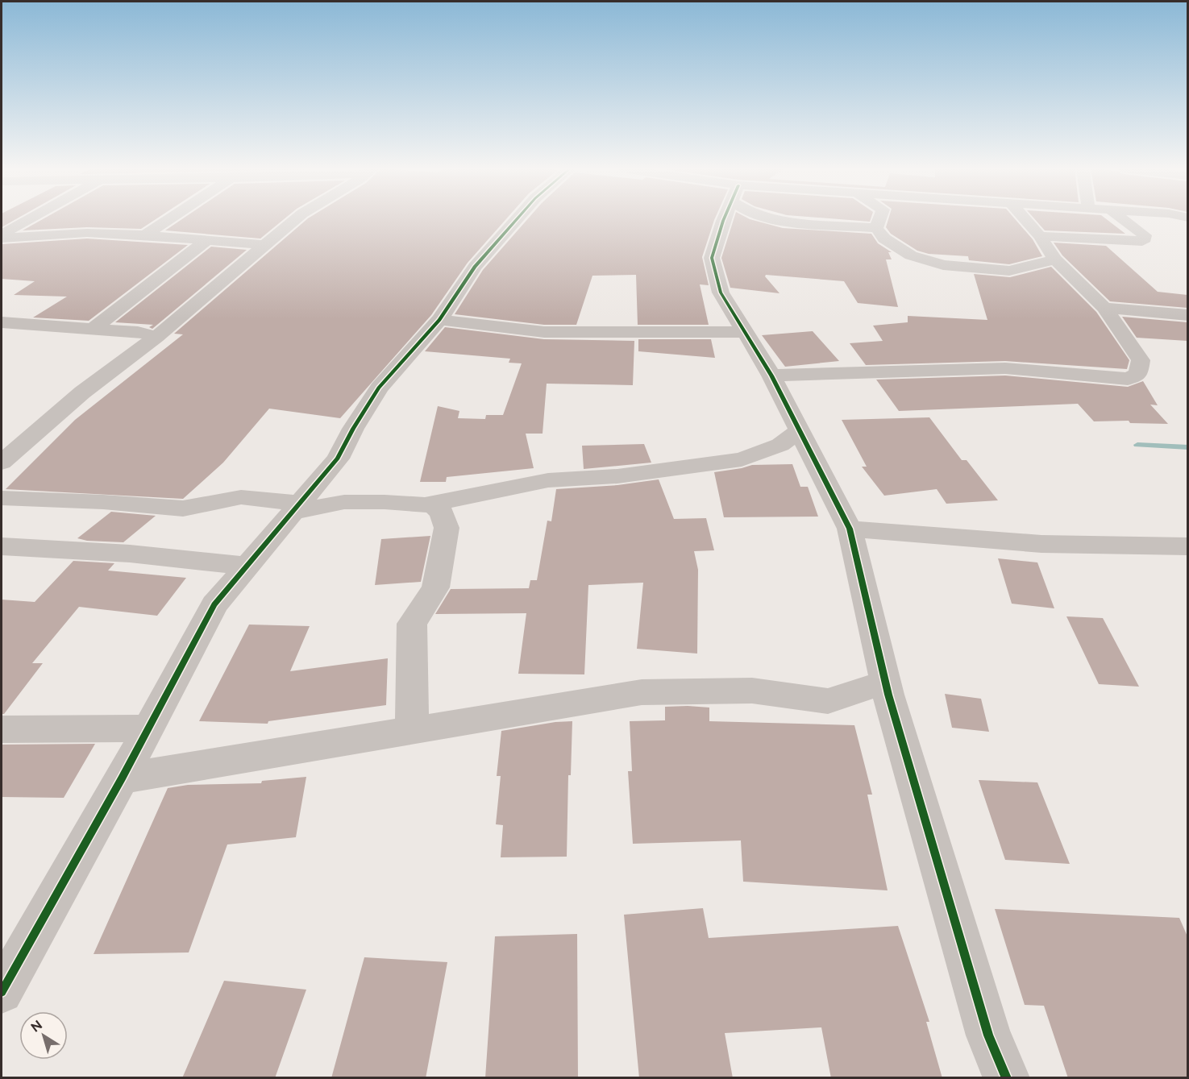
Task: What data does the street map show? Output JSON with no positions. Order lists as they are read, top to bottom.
{
  "north": "top left"
}
